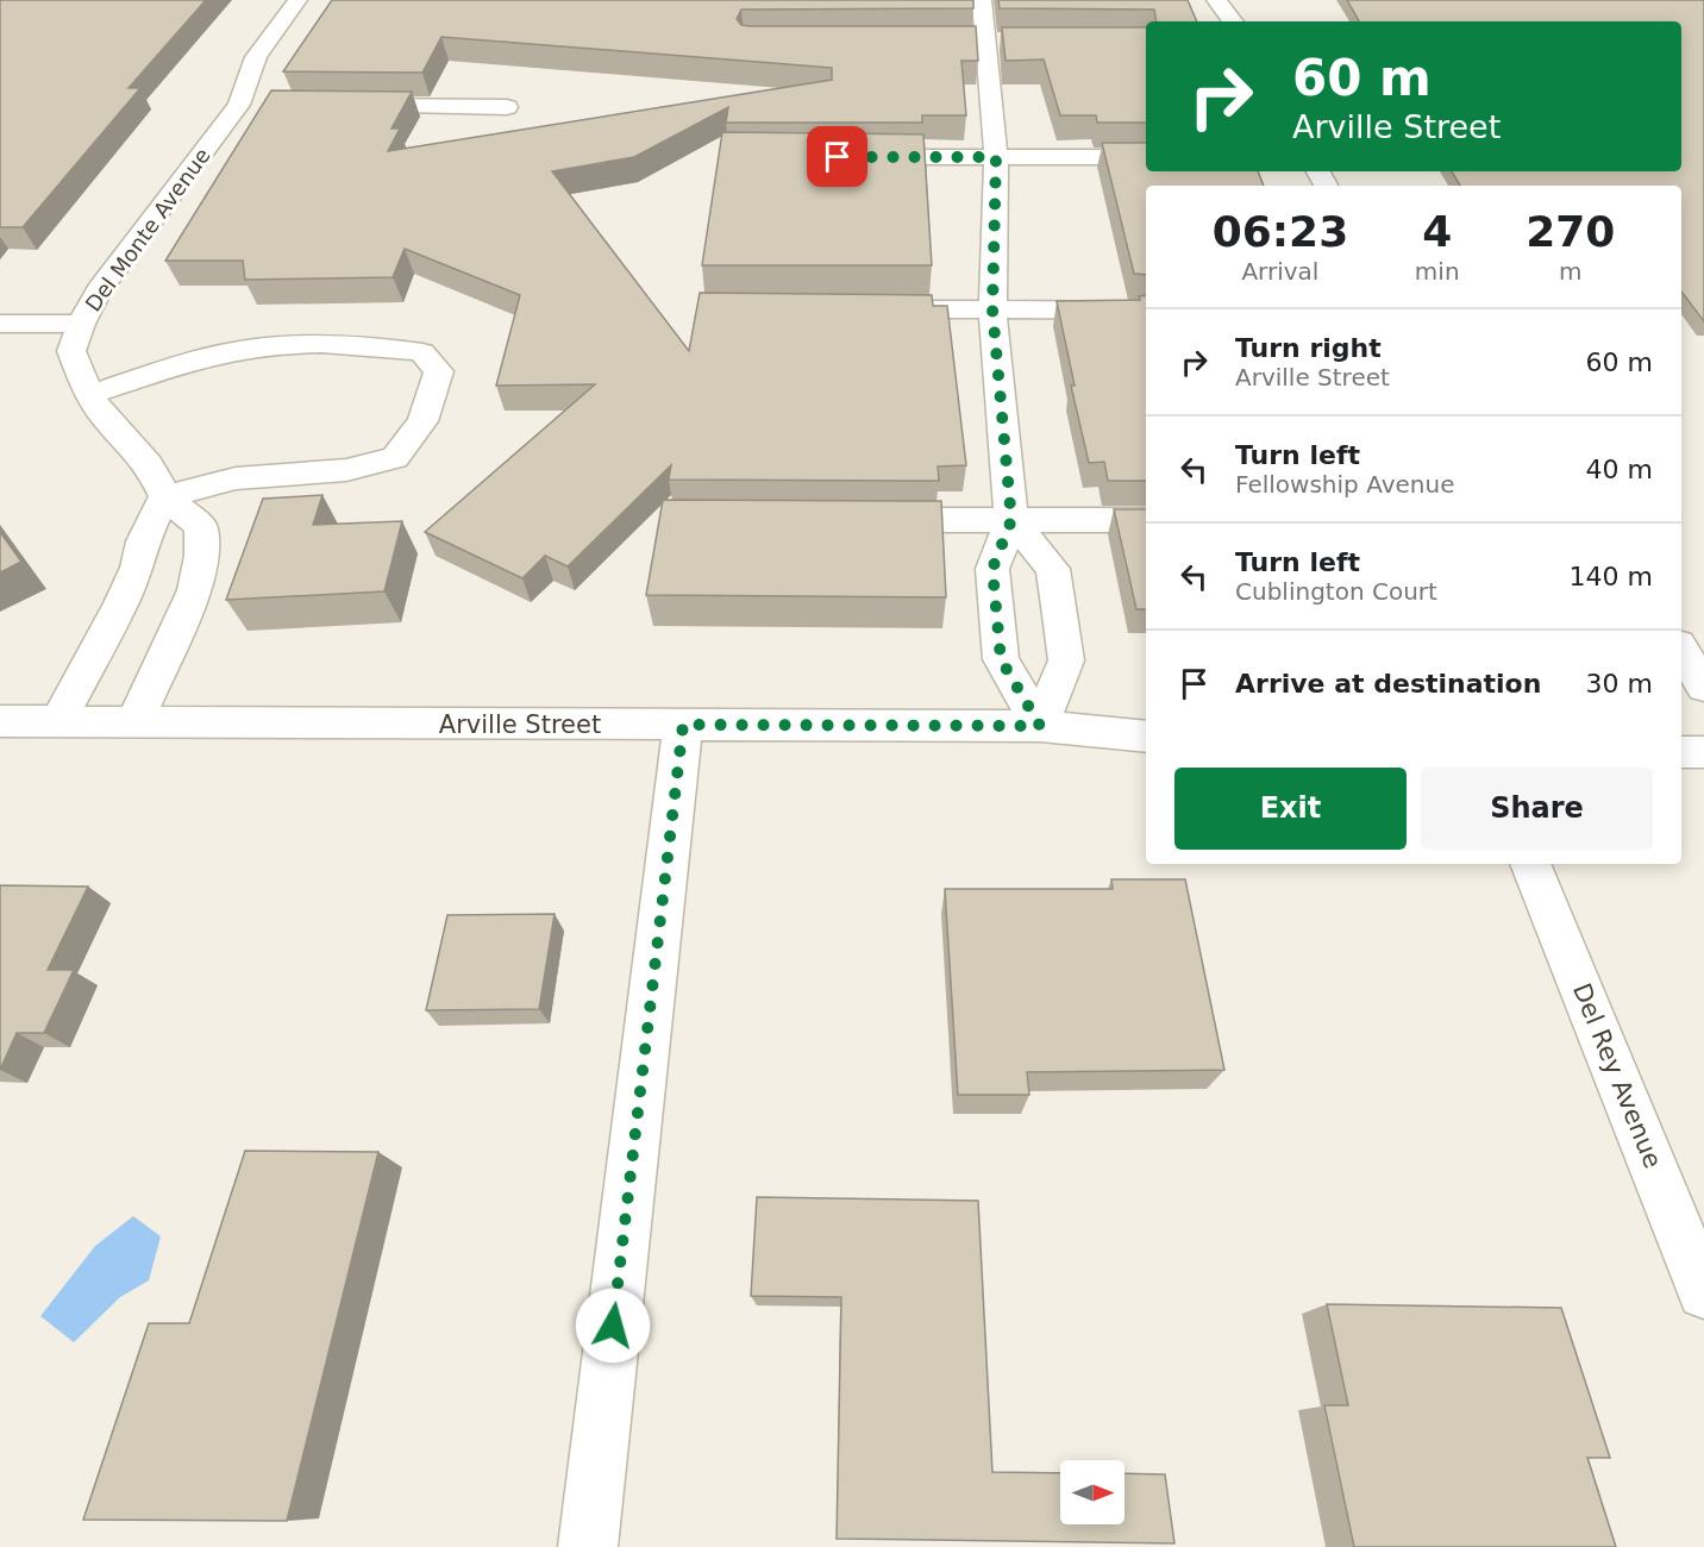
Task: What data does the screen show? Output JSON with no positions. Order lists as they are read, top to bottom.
{
  "streets": {
    "street": ["Del Monte Avenue", "Arville Street", "Del Rey Avenue"]
  },
  "crossings": [
    ["Del Monte Avenue", "Arville Street"]
  ],
  "north": "right",
  "page": {
    "turn": ["60 m", "Arville Street"],
    "eta": [
      "06:23",
      "Arrival",
      "4",
      "min",
      "270",
      "m"
    ],
    "list": [
      {
        "name": "Turn right",
        "note": "Arville Street",
        "value": "60 m"
      },
      {
        "name": "Turn left",
        "note": "Fellowship Avenue",
        "value": "40 m"
      },
      {
        "name": "Turn left",
        "note": "Cublington Court",
        "value": "140 m"
      },
      {
        "name": "Arrive at destination",
        "value": "30 m"
      }
    ],
    "buttons": ["Exit", "Share"]
  }
}
